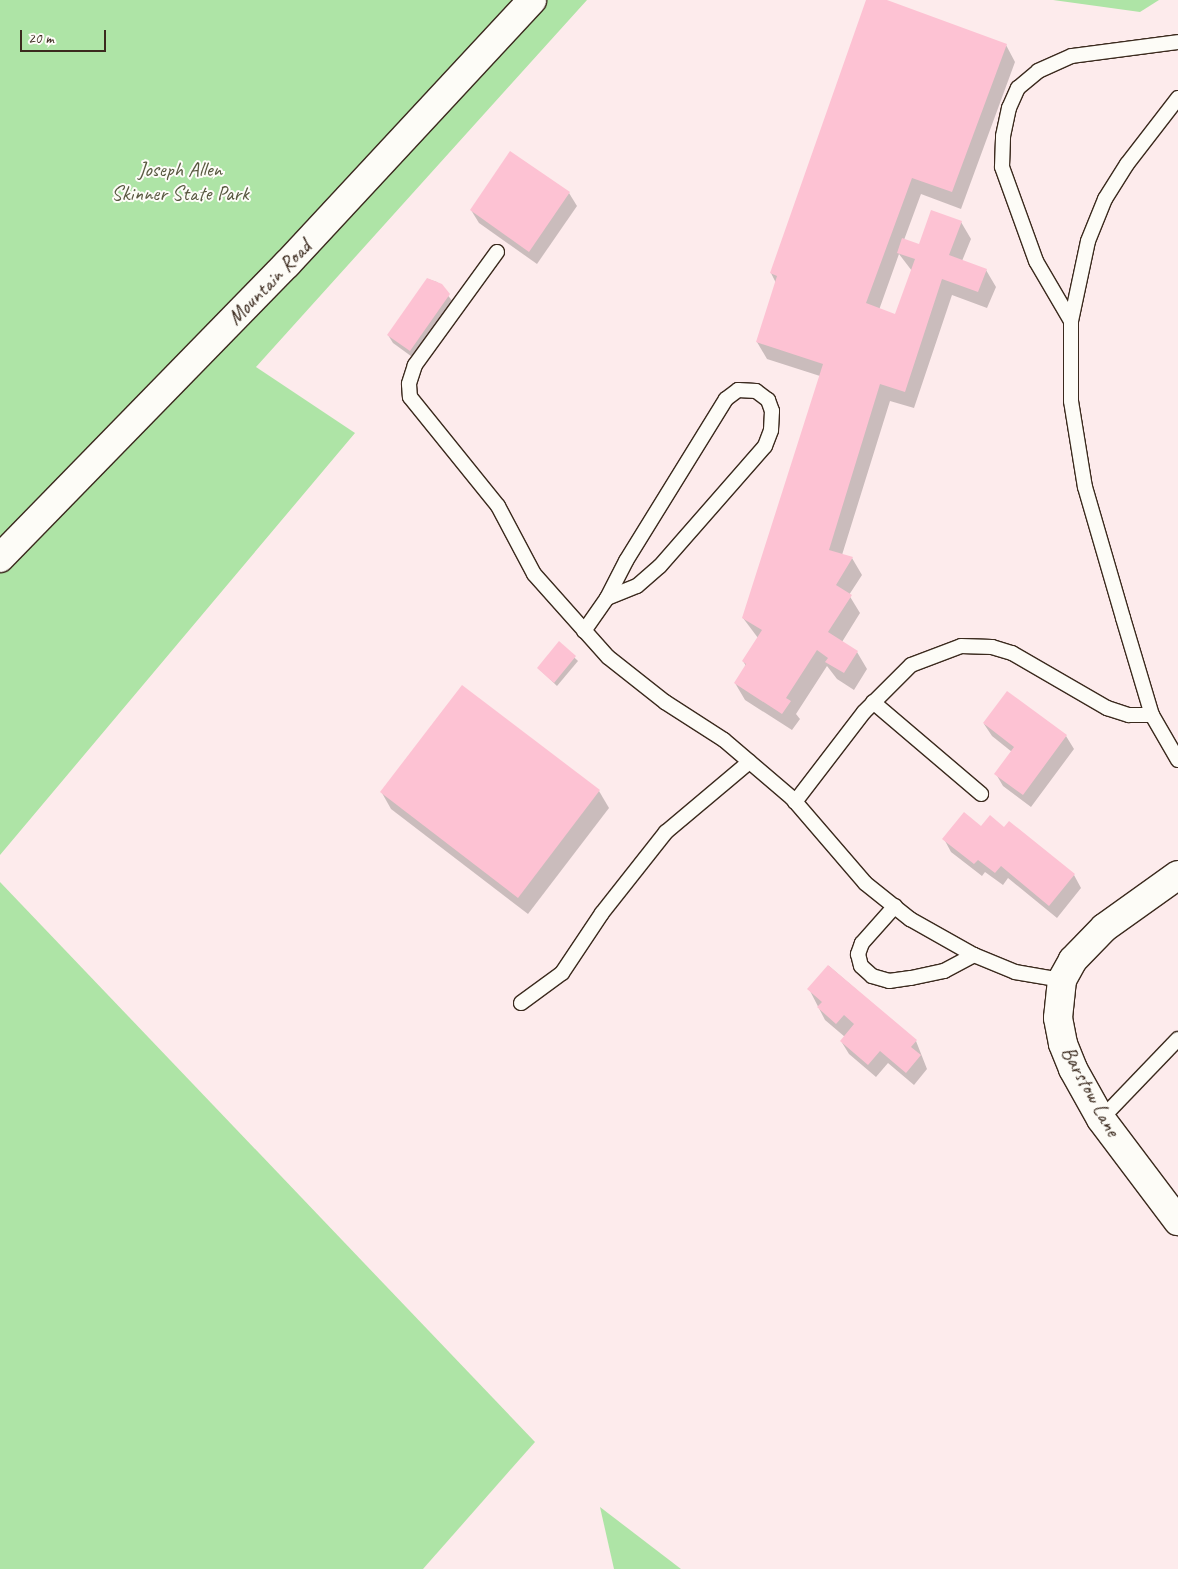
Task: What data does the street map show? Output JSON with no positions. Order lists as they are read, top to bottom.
{
  "streets": {
    "street": ["Mountain Road", "Barstow Lane"]
  },
  "parks": ["Joseph Allen Skinner State Park"],
  "scale_bar": "20 m"
}
